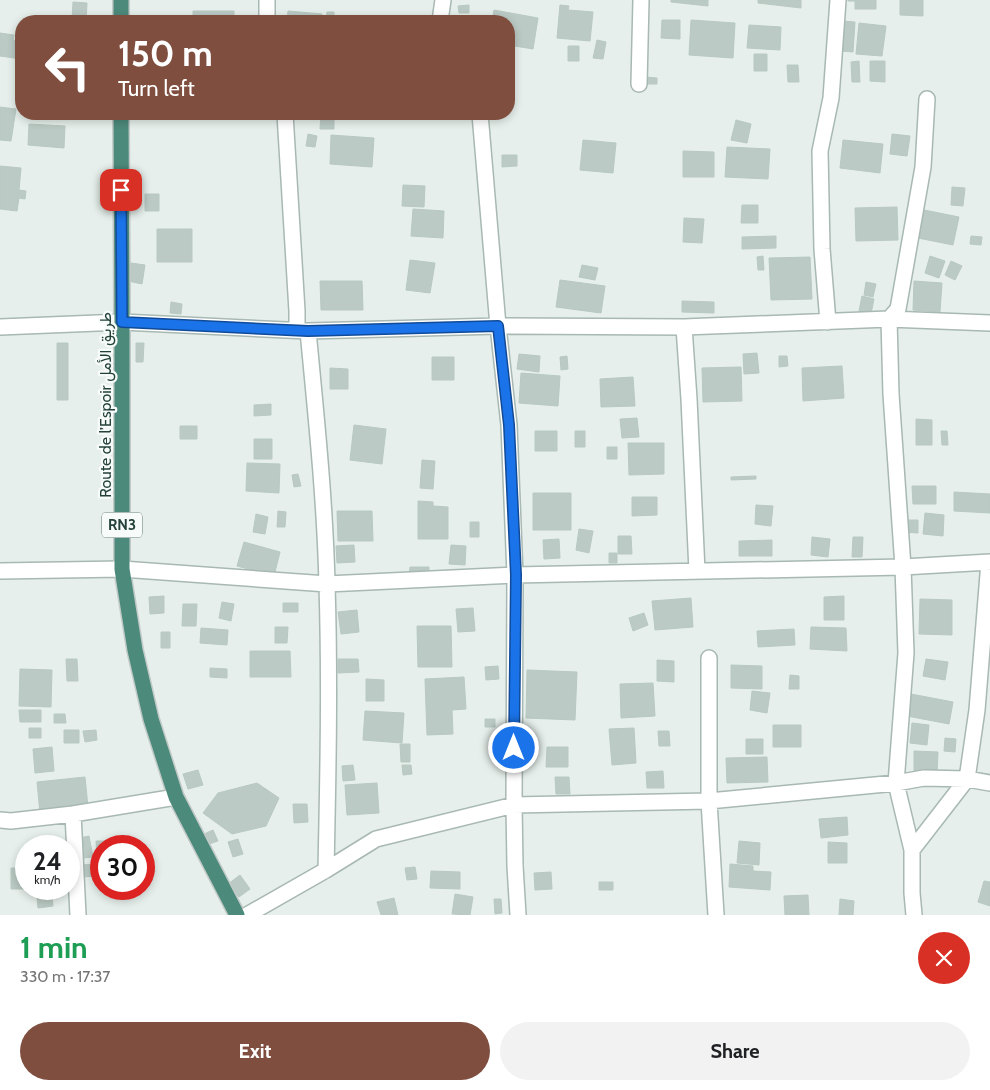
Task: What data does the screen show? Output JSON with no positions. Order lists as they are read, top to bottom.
{
  "streets": {
    "highway": ["Route de l’Espoir طريق الأمل", "RN3"]
  },
  "page": {
    "turn": ["150 m", "Turn left"],
    "speed": "24 km/h",
    "limit": "30",
    "heading": ["1 min", "330 m · 17:37"],
    "buttons": ["Exit", "Share"]
  }
}
